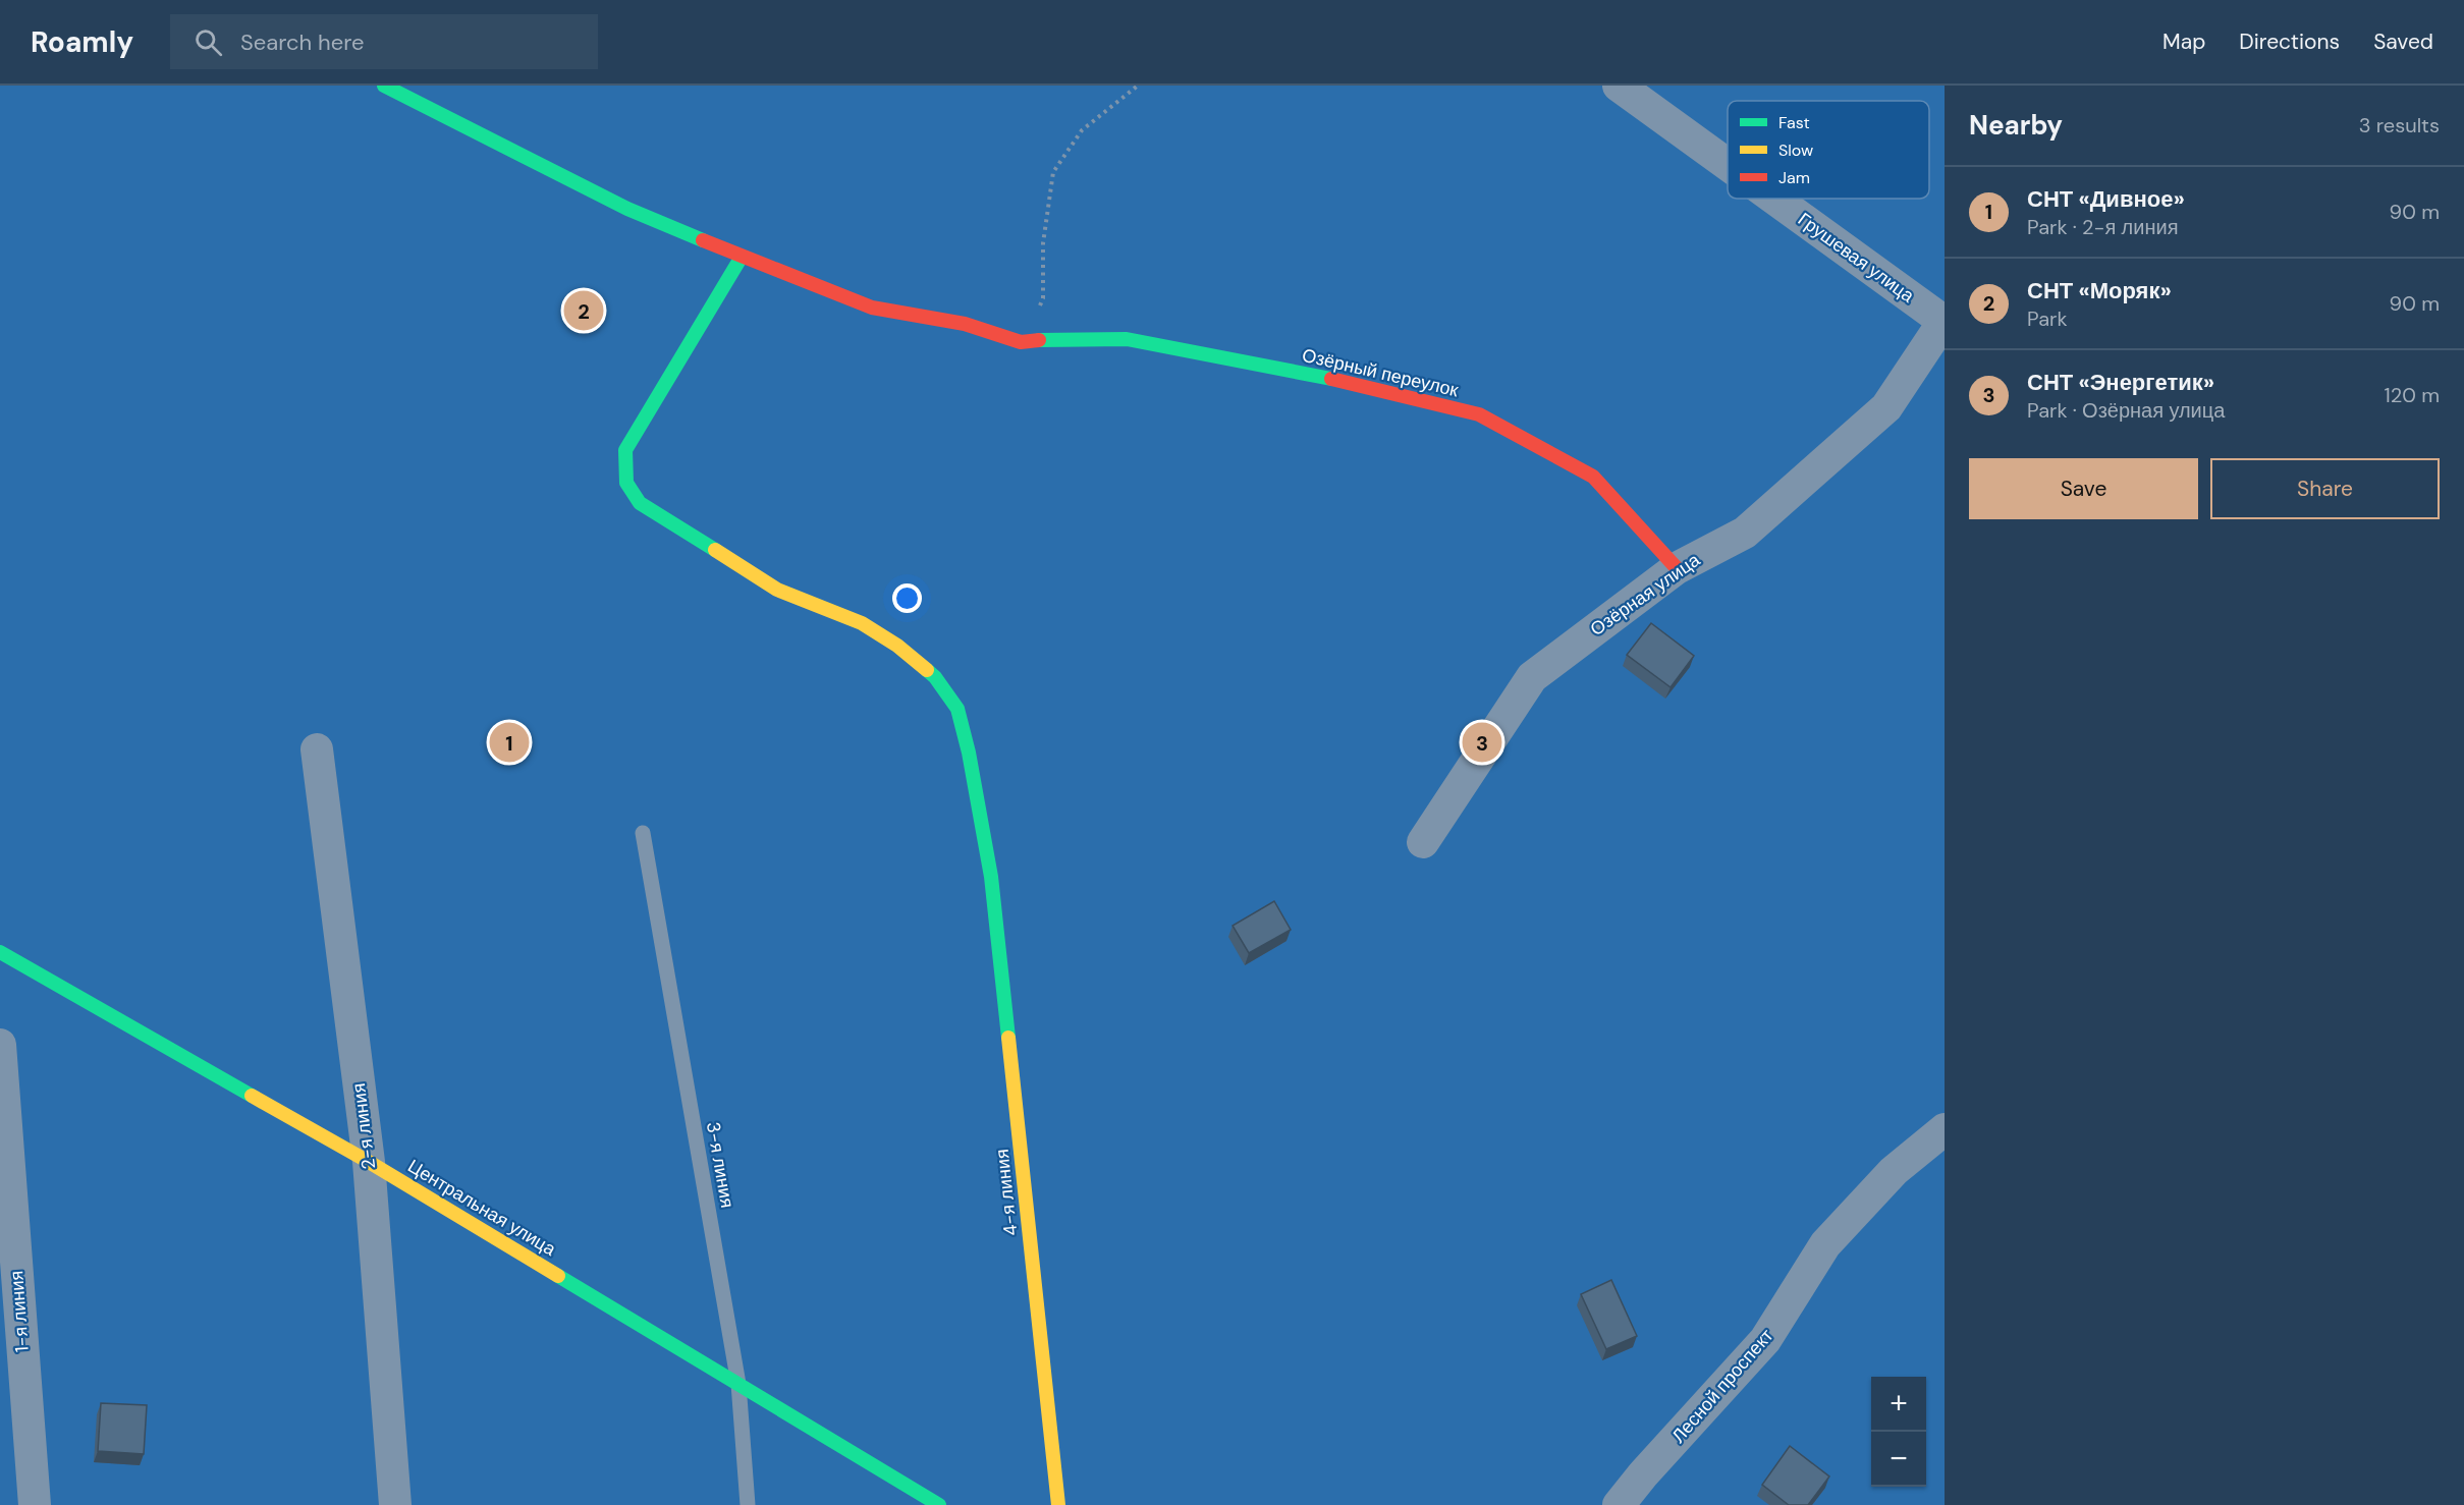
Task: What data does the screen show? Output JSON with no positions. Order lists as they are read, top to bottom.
{
  "streets": {
    "street": [
      "Грушевая улица",
      "Озёрный переулок",
      "Озёрная улица",
      "2-я линия",
      "4-я линия",
      "Центральная улица",
      "1-я линия",
      "Лесной проспект"
    ],
    "lane": ["3-я линия"]
  },
  "crossings": [
    ["Грушевая улица", "Озёрная улица"],
    ["Озёрный переулок", "Озёрная улица"],
    ["2-я линия", "Центральная улица"],
    ["3-я линия", "Центральная улица"]
  ],
  "legend": ["Fast", "Slow", "Jam"],
  "page": {
    "header": "Roamly",
    "search": "Search here",
    "nav": ["Map", "Directions", "Saved"],
    "heading": ["Nearby", "3 results"],
    "list": [
      {
        "mark": "1",
        "name": "СНТ «Дивное»",
        "note": "Park · 2-я линия",
        "value": "90 m"
      },
      {
        "mark": "2",
        "name": "СНТ «Моряк»",
        "note": "Park",
        "value": "90 m"
      },
      {
        "mark": "3",
        "name": "СНТ «Энергетик»",
        "note": "Park · Озёрная улица",
        "value": "120 m"
      }
    ],
    "pins": ["2", "1", "3"],
    "buttons": ["Save", "Share"],
    "map_buttons": ["+", "−"]
  }
}
